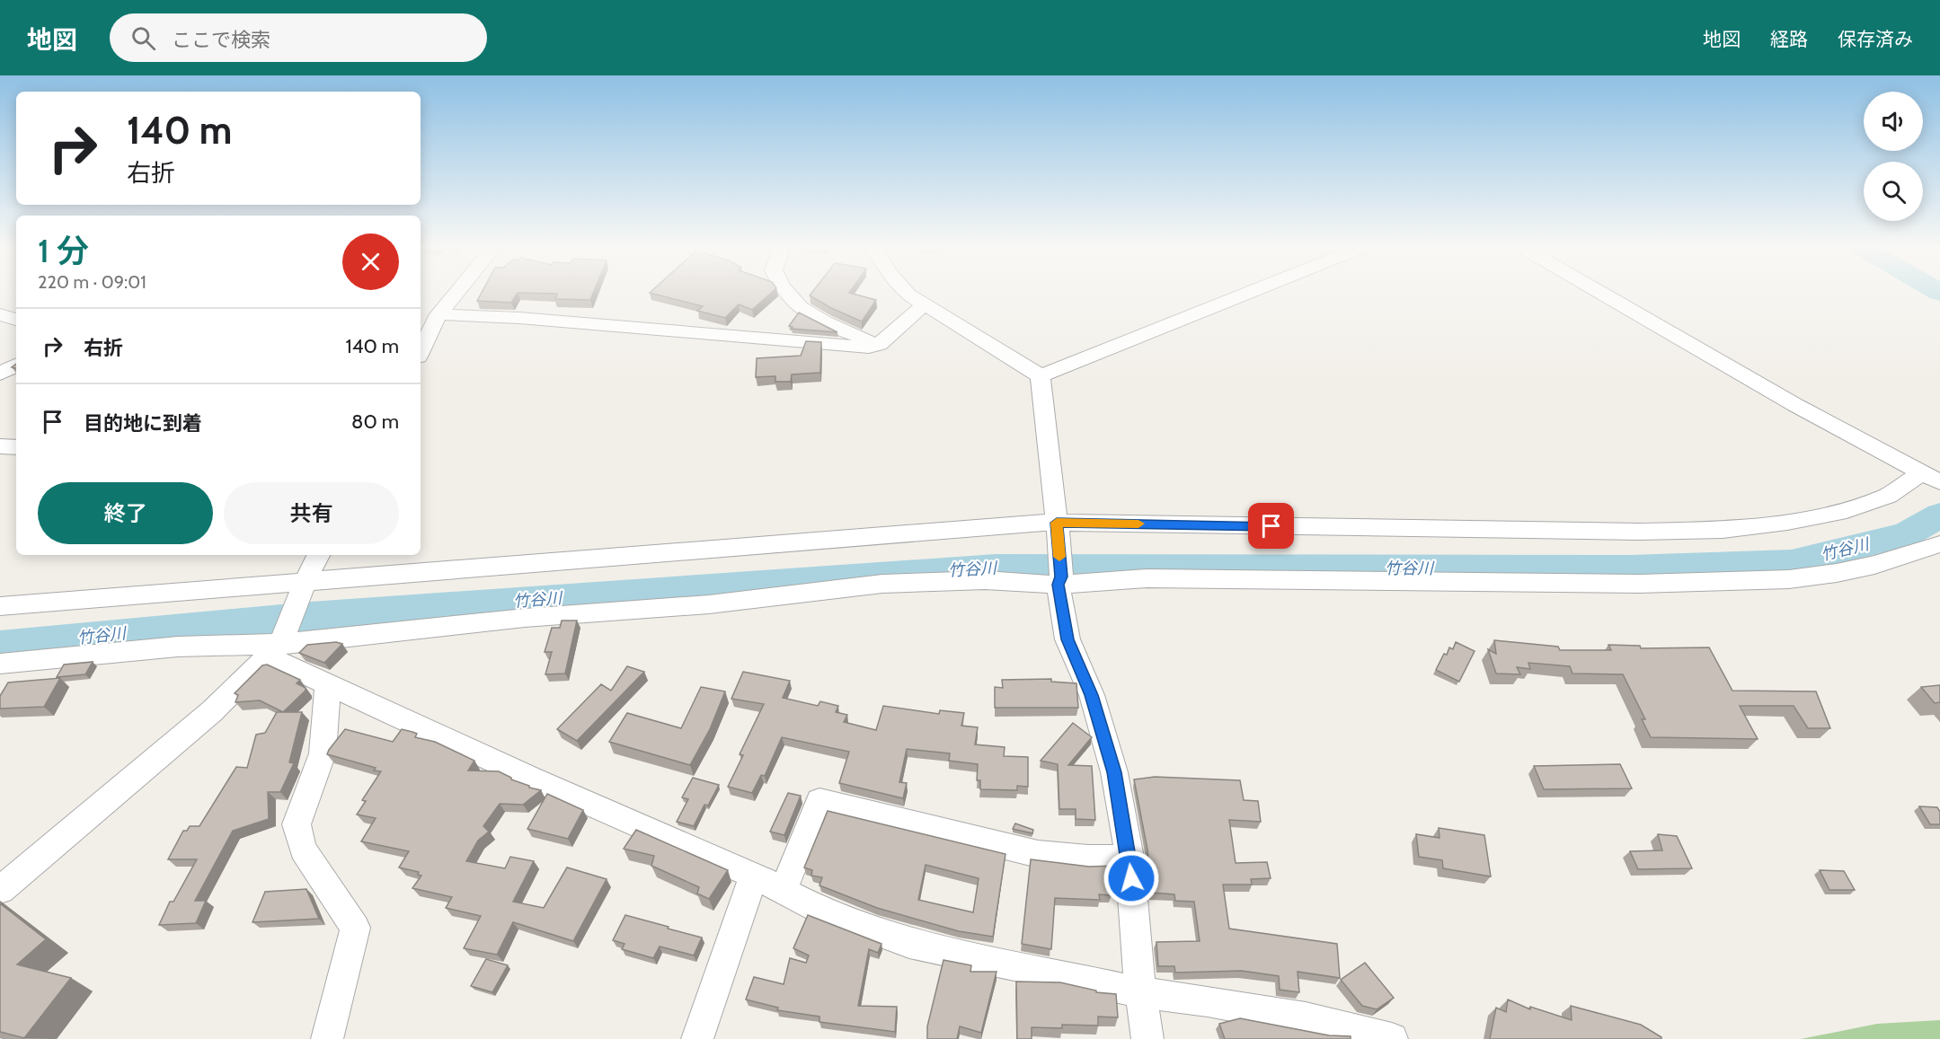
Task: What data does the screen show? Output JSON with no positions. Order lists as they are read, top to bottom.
{
  "water": ["竹谷川"],
  "page": {
    "header": "地図",
    "search": "ここで検索",
    "nav": ["地図", "経路", "保存済み"],
    "turn": ["140 m", "右折"],
    "heading": ["1 分", "220 m · 09:01"],
    "list": [
      {
        "name": "右折",
        "value": "140 m"
      },
      {
        "name": "目的地に到着",
        "value": "80 m"
      }
    ],
    "buttons": ["終了", "共有"]
  }
}
